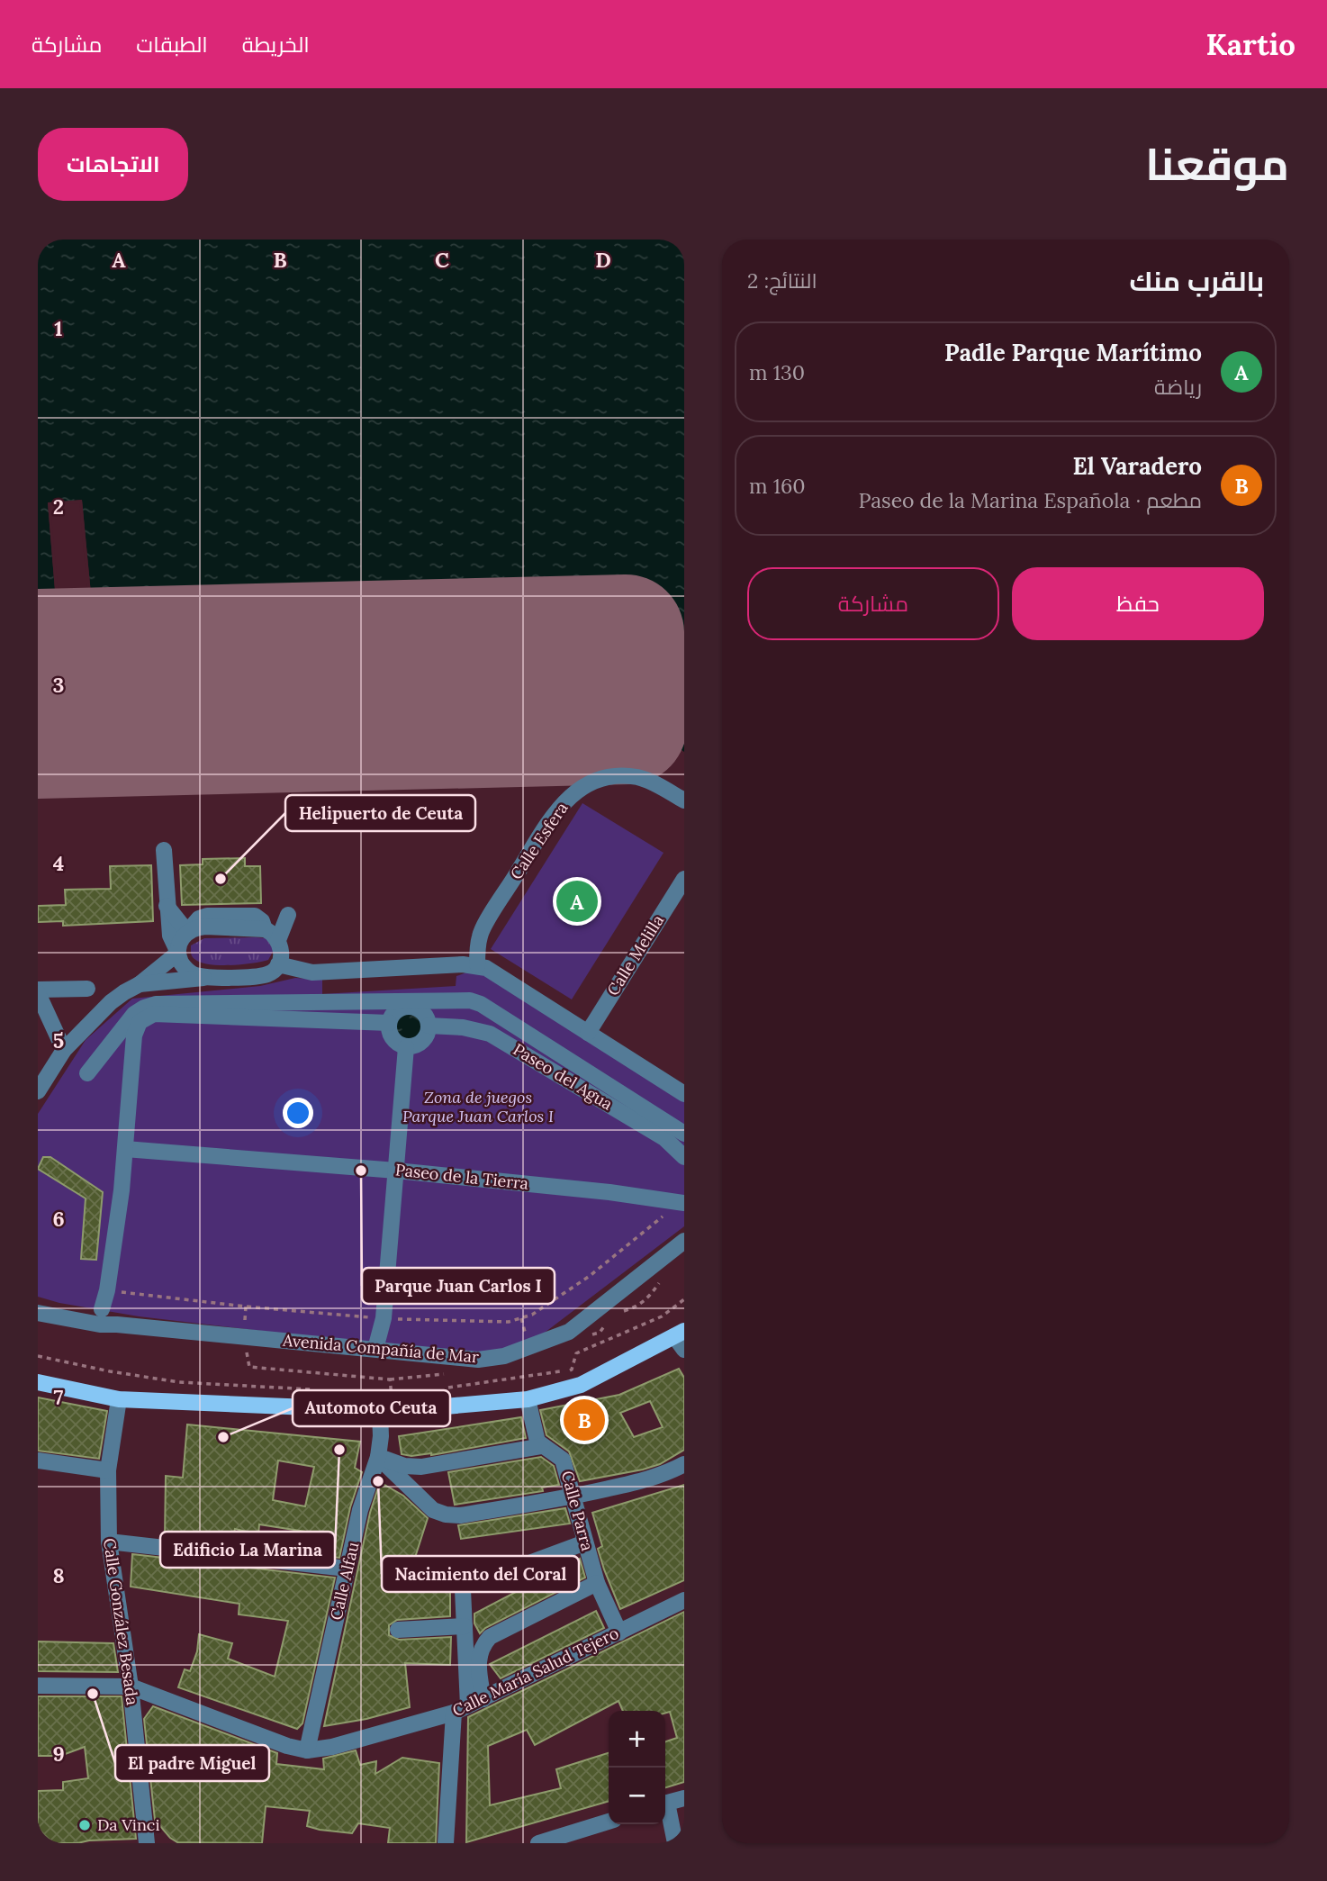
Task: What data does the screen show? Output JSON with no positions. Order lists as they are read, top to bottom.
{
  "streets": {
    "street": [
      "Calle Esfera",
      "Calle Melilla",
      "Paseo del Agua",
      "Paseo de la Tierra",
      "Avenida Compañía de Mar",
      "Calle Parra",
      "Calle Alfau",
      "Calle González Besada",
      "Calle María Salud Tejero"
    ]
  },
  "crossings": [
    ["Calle Parra", "Calle María Salud Tejero"],
    ["Calle Alfau", "Calle María Salud Tejero"],
    ["Calle González Besada", "Calle María Salud Tejero"]
  ],
  "parks": ["Zona de juegos Parque Juan Carlos I"],
  "places": [
    "Helipuerto de Ceuta",
    "Parque Juan Carlos I",
    "Automoto Ceuta",
    "Edificio La Marina",
    "Nacimiento del Coral",
    "El padre Miguel",
    "Da Vinci"
  ],
  "page": {
    "header": "Kartio",
    "nav": ["الخريطة", "الطبقات", "مشاركة"],
    "title": "موقعنا",
    "buttons": [
      "الاتجاهات",
      ["حفظ", "مشاركة"]
    ],
    "heading": ["بالقرب منك", "النتائج: 2"],
    "list": [
      {
        "mark": "A",
        "name": "Padle Parque Marítimo",
        "note": "رياضة",
        "value": "130 m"
      },
      {
        "mark": "B",
        "name": "El Varadero",
        "note": "مطعم · Paseo de la Marina Española",
        "value": "160 m"
      }
    ],
    "pins": ["A", "B"],
    "map_buttons": ["+", "−"]
  },
  "grid": {
    "columns": [
      "A",
      "B",
      "C",
      "D"
    ],
    "rows": [
      "1",
      "2",
      "3",
      "4",
      "5",
      "6",
      "7",
      "8",
      "9"
    ]
  }
}
